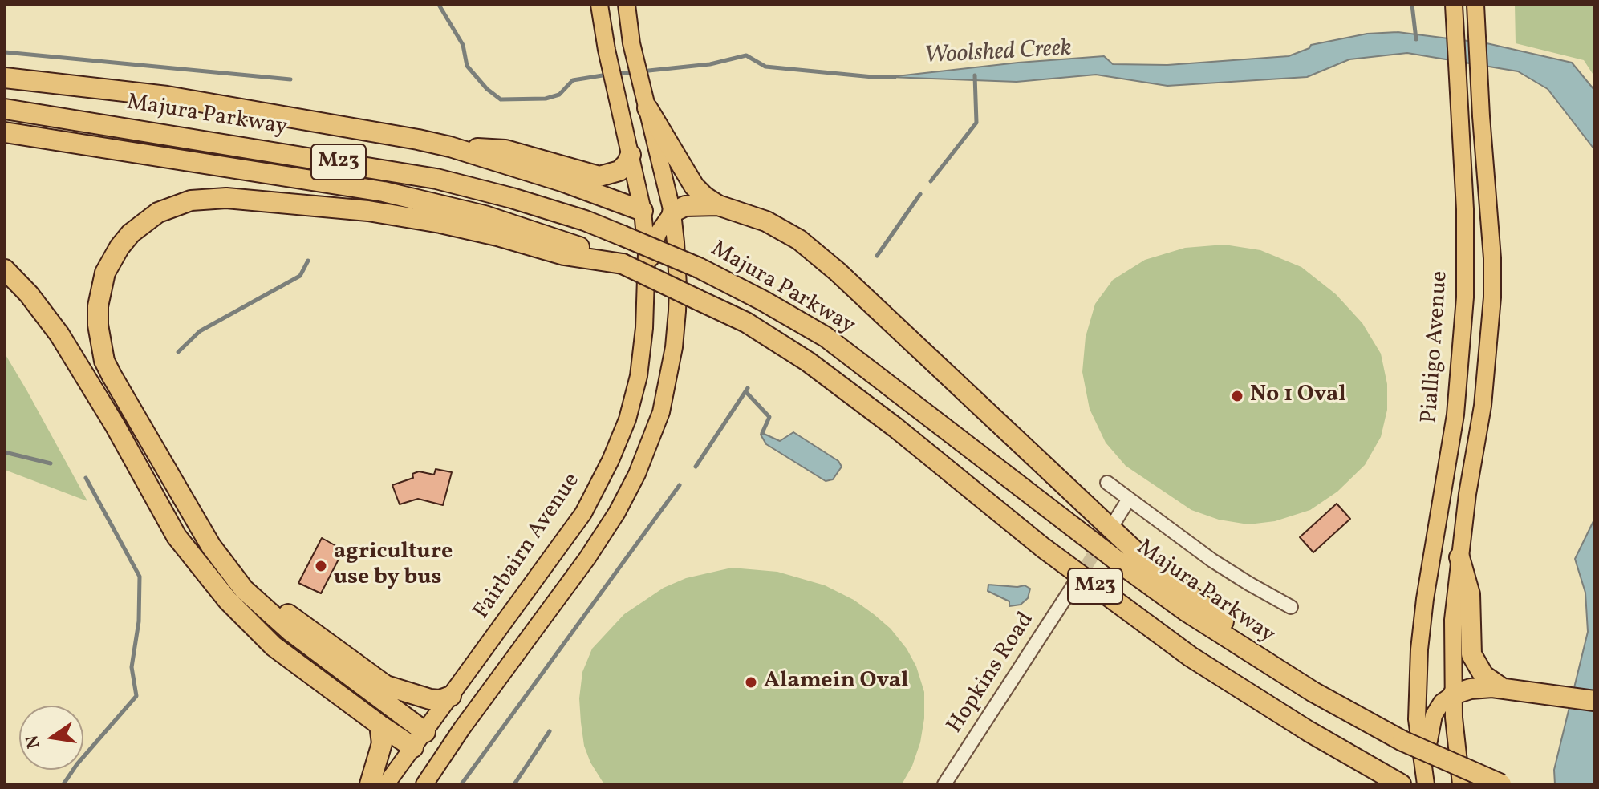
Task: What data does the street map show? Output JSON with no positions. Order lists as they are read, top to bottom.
{
  "streets": {
    "highway": ["Majura Parkway", "M23"],
    "main road": ["Pialligo Avenue", "Fairbairn Avenue"],
    "street": ["Hopkins Road"]
  },
  "water": ["Woolshed Creek"],
  "places": ["No 1 Oval", "agriculture use by bus", "Alamein Oval"],
  "north": "left"
}
